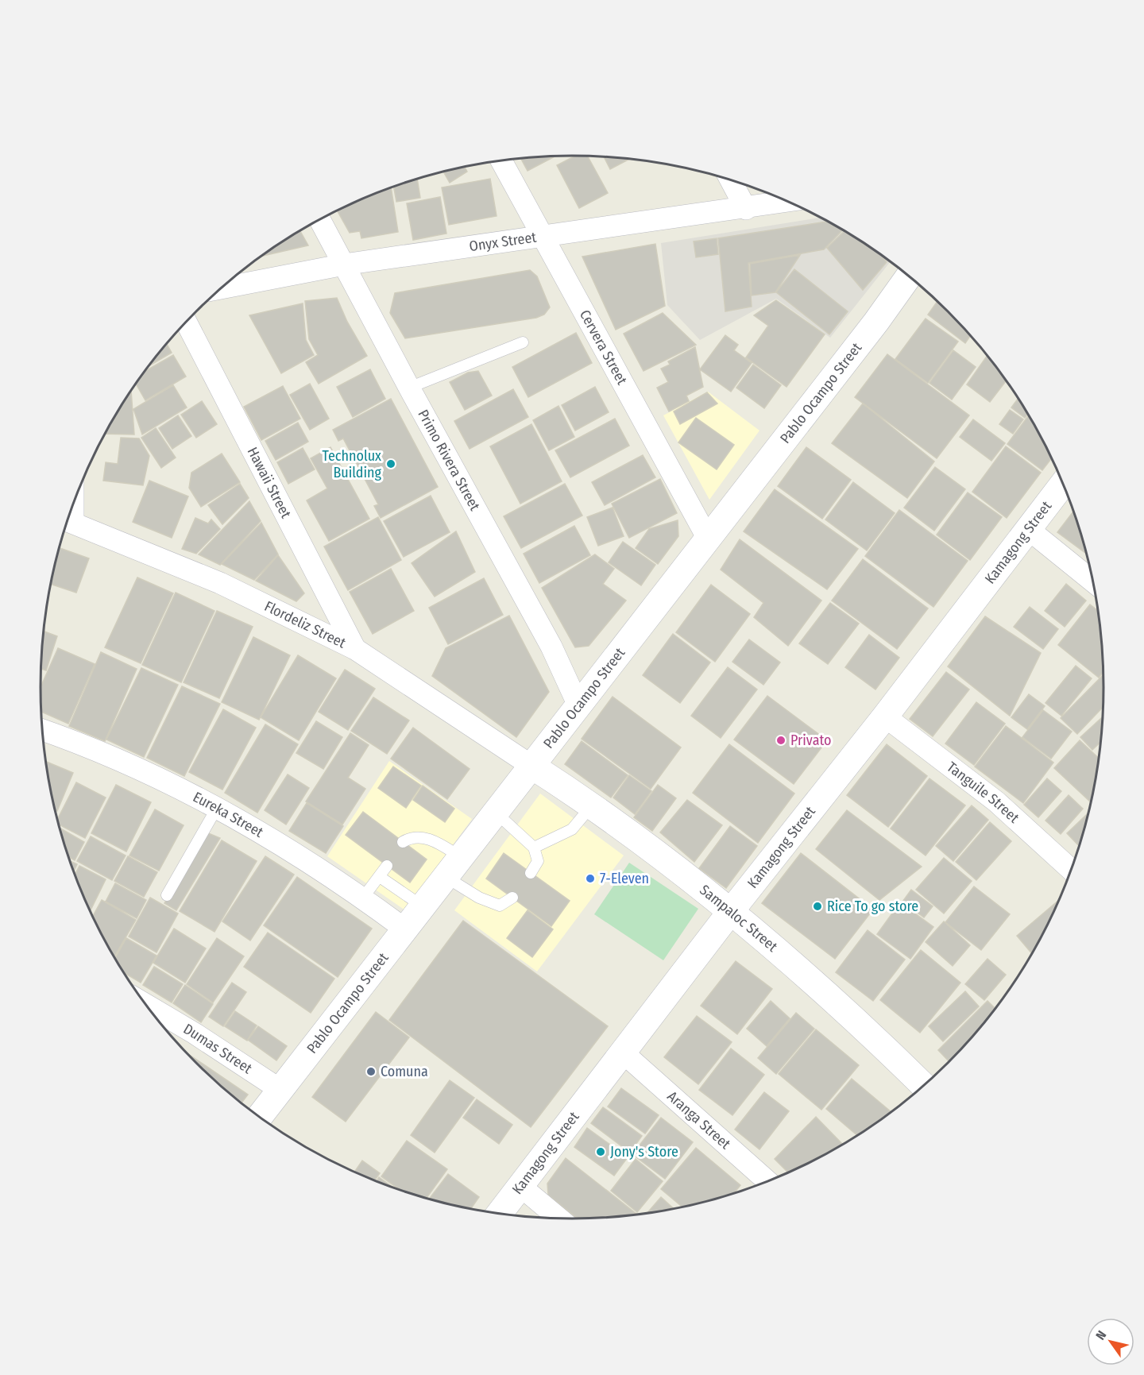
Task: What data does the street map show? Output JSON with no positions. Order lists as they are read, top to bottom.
{
  "streets": {
    "main road": ["Pablo Ocampo Street", "Kamagong Street", "Sampaloc Street"],
    "street": [
      "Onyx Street",
      "Cervera Street",
      "Primo Rivera Street",
      "Hawaii Street",
      "Flordeliz Street",
      "Tanguile Street",
      "Eureka Street",
      "Dumas Street",
      "Aranga Street"
    ]
  },
  "crossings": [
    ["Onyx Street", "Cervera Street"],
    ["Onyx Street", "Primo Rivera Street"],
    ["Cervera Street", "Pablo Ocampo Street"],
    ["Pablo Ocampo Street", "Primo Rivera Street"],
    ["Pablo Ocampo Street", "Flordeliz Street"],
    ["Pablo Ocampo Street", "Eureka Street"],
    ["Pablo Ocampo Street", "Sampaloc Street"],
    ["Pablo Ocampo Street", "Dumas Street"],
    ["Hawaii Street", "Flordeliz Street"],
    ["Kamagong Street", "Tanguile Street"],
    ["Kamagong Street", "Sampaloc Street"],
    ["Kamagong Street", "Aranga Street"],
    ["Flordeliz Street", "Sampaloc Street"]
  ],
  "places": [
    "Technolux Building",
    "Privato",
    "7-Eleven",
    "Rice To go store",
    "Comuna",
    "Jony's Store"
  ],
  "north": "top left"
}
